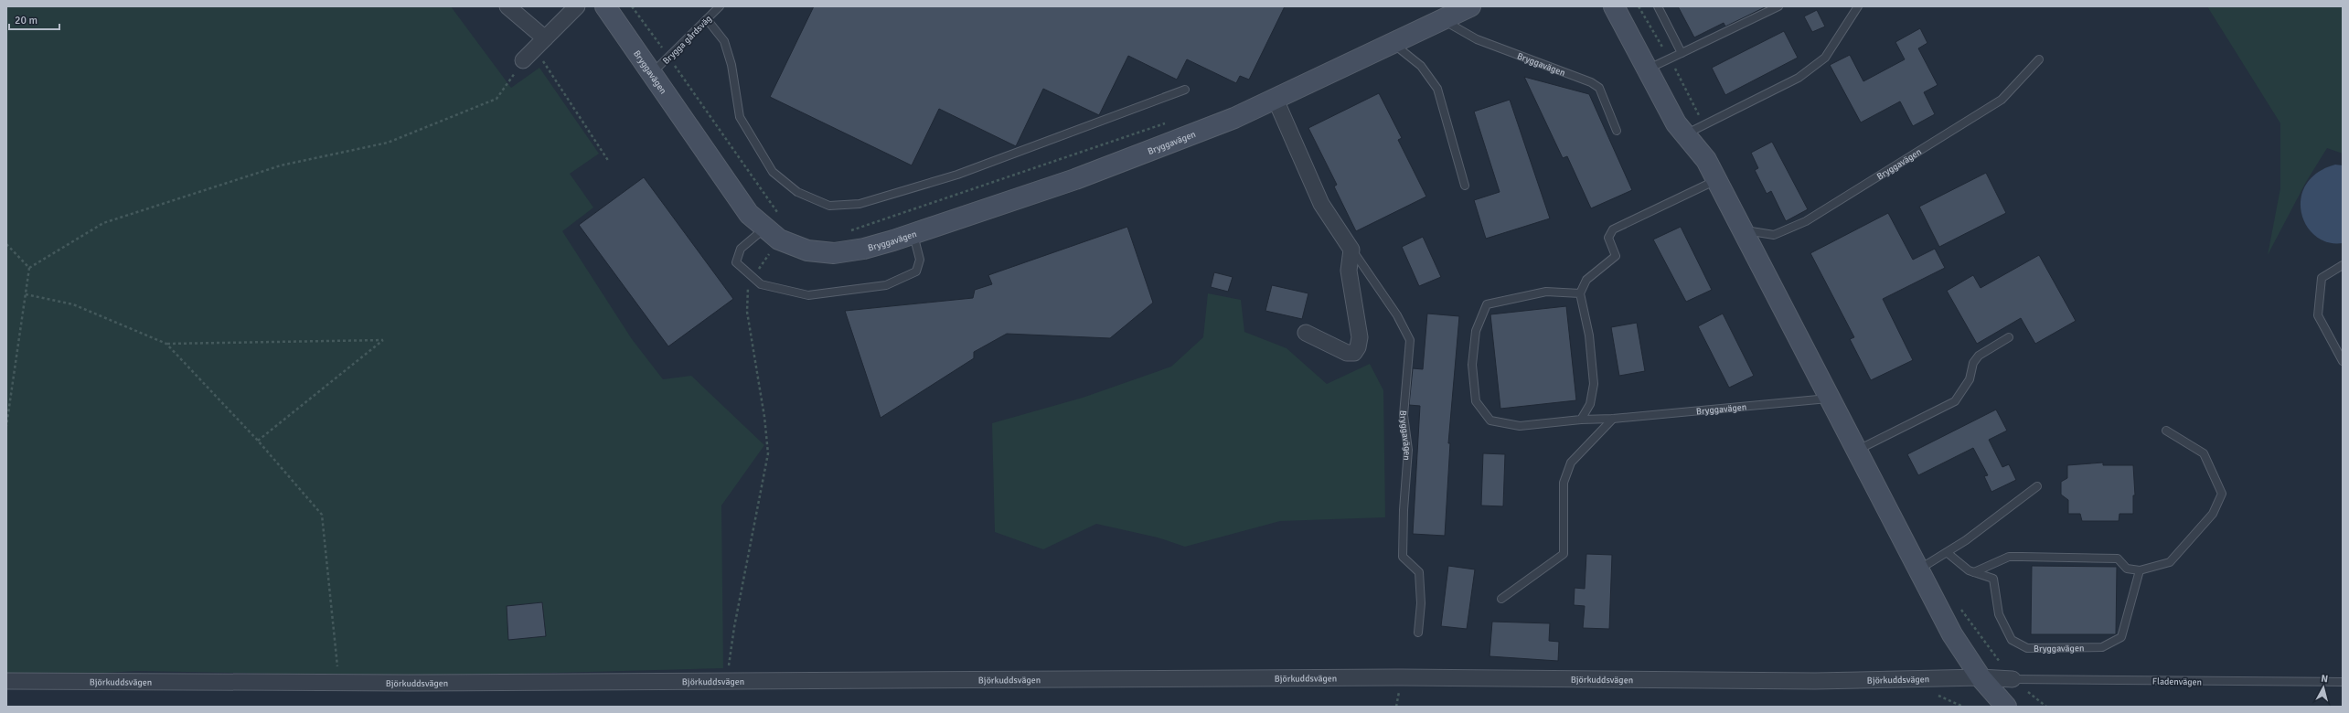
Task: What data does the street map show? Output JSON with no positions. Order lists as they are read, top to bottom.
{
  "streets": {
    "main road": ["Bryggavägen"],
    "street": ["Björkuddsvägen"],
    "lane": ["Brygga gårdsväg", "Fladenvägen"]
  },
  "crossings": [
    ["Brygga gårdsväg", "Bryggavägen"],
    ["Björkuddsvägen", "Fladenvägen"]
  ],
  "scale_bar": "20 m",
  "north": "top"
}
